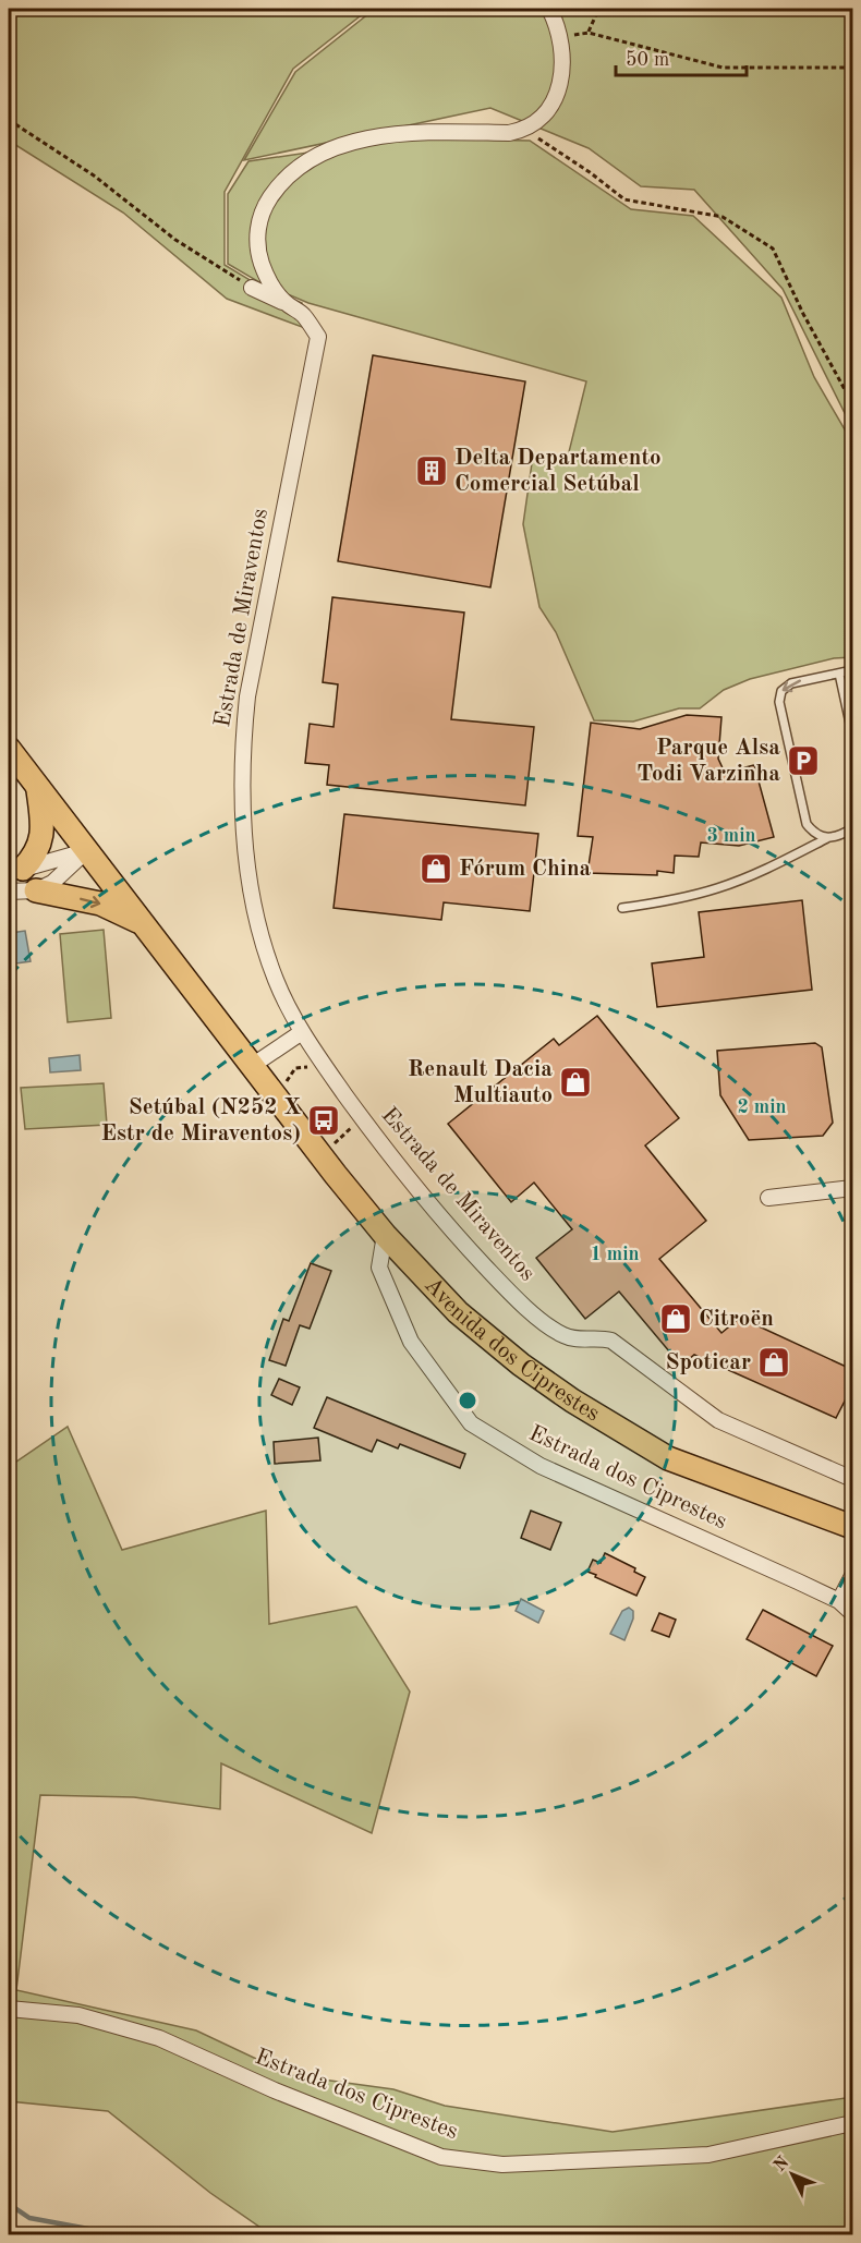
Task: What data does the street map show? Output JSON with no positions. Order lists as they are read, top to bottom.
{
  "streets": {
    "main road": ["Avenida dos Ciprestes"],
    "street": ["Estrada de Miraventos", "Estrada dos Ciprestes"]
  },
  "crossings": [
    ["Avenida dos Ciprestes", "Estrada dos Ciprestes"]
  ],
  "places": {
    "building": ["Delta Departamento Comercial Setúbal"],
    "parking": ["Parque Alsa Todi Varzinha"],
    "shop": [
      "Fórum China",
      "Renault Dacia Multiauto",
      "Citroën",
      "Spoticar"
    ],
    "bus stop": ["Setúbal (N252 X Estr de Miraventos)"]
  },
  "scale_bar": "50 m",
  "north": "top left",
  "rings": ["3 min", "2 min", "1 min"]
}
